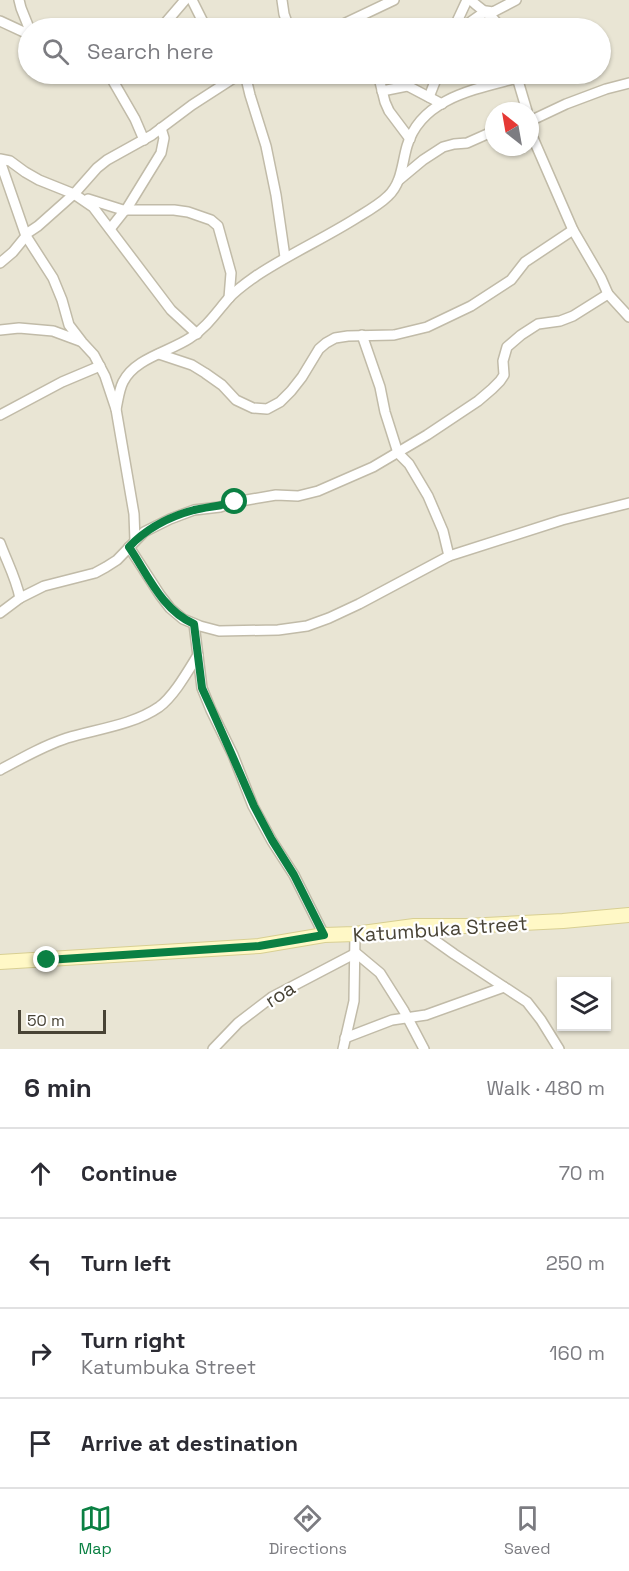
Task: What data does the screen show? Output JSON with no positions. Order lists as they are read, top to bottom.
{
  "streets": {
    "main road": ["Katumbuka Street"],
    "street": ["roa"]
  },
  "scale_bar": "50 m",
  "north": "top left",
  "page": {
    "search": "Search here",
    "scale": "50 m",
    "heading": ["6 min", "Walk · 480 m"],
    "list": [
      ["Continue", "70 m"],
      ["Turn left", "250 m"],
      ["Turn right", "Katumbuka Street", "160 m"],
      "Arrive at destination"
    ],
    "nav": ["Map", "Directions", "Saved"]
  }
}
